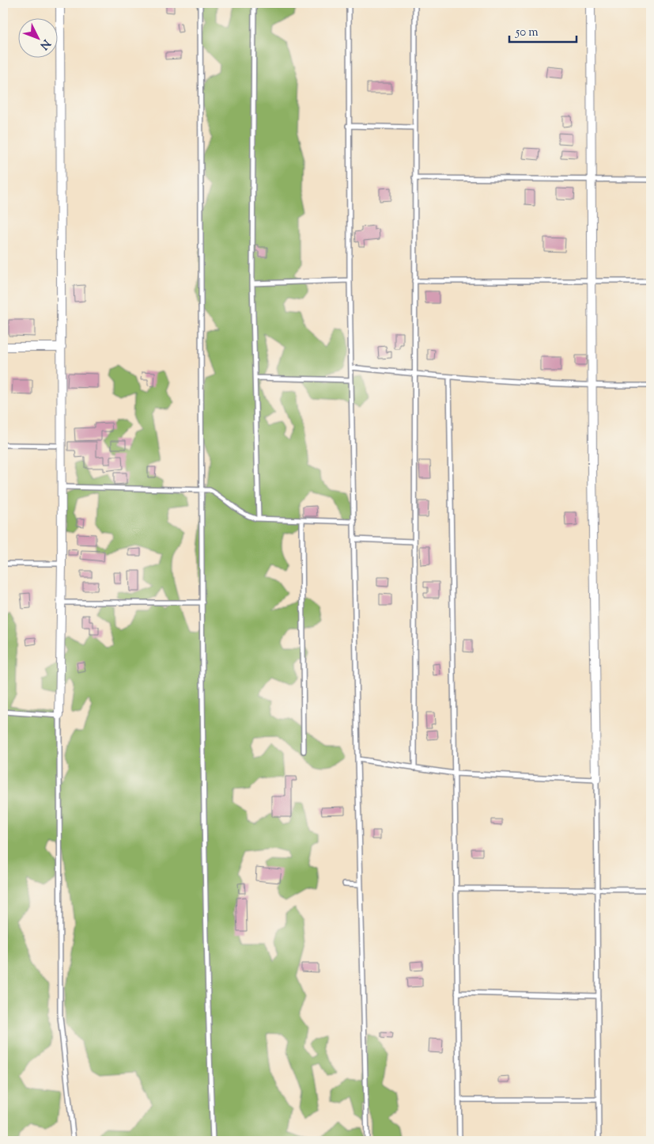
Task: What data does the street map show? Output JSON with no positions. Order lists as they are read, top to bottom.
{
  "scale_bar": "50 m",
  "north": "bottom right"
}
